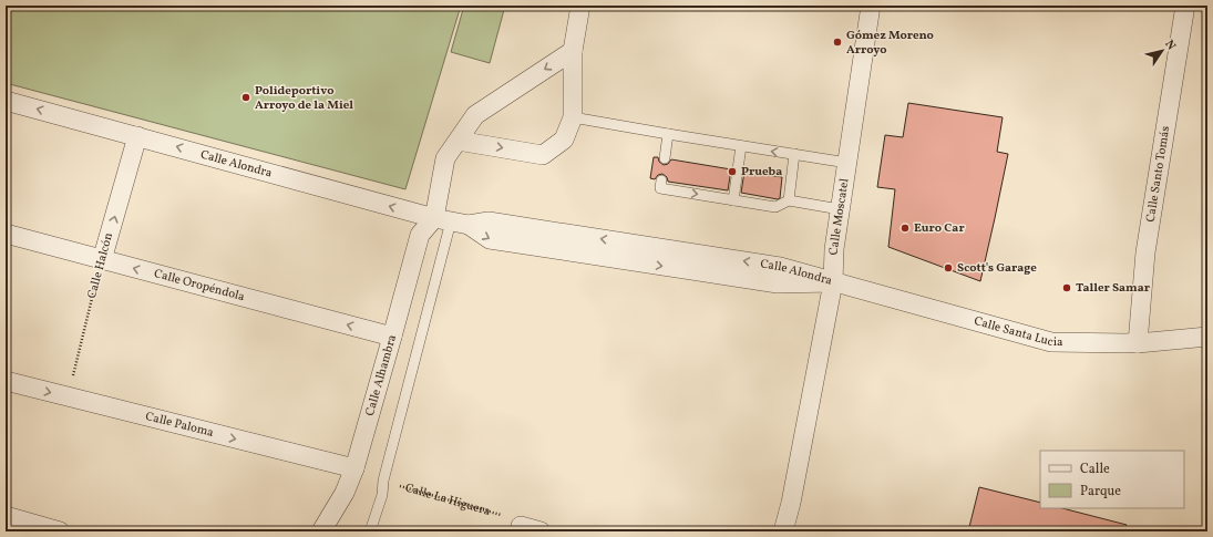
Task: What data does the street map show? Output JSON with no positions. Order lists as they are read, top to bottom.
{
  "streets": {
    "street": [
      "Calle Alondra",
      "Calle Santo Tomás",
      "Calle Moscatel",
      "Calle Halcón",
      "Calle Oropéndola",
      "Calle Santa Lucia",
      "Calle Alhambra",
      "Calle Paloma"
    ],
    "path": ["Calle La Higuera"]
  },
  "crossings": [
    ["Calle Alondra", "Calle Moscatel"],
    ["Calle Alondra", "Calle Halcón"],
    ["Calle Alondra", "Calle Santa Lucia"],
    ["Calle Alondra", "Calle Alhambra"],
    ["Calle Santo Tomás", "Calle Santa Lucia"],
    ["Calle Moscatel", "Calle Santa Lucia"],
    ["Calle Halcón", "Calle Oropéndola"],
    ["Calle Halcón", "Calle Paloma"],
    ["Calle Oropéndola", "Calle Alhambra"],
    ["Calle Alhambra", "Calle Paloma"]
  ],
  "one_way": [
    "Calle Alondra",
    "Calle Halcón",
    "Calle Oropéndola",
    "Calle Paloma"
  ],
  "places": [
    "Gómez Moreno Arroyo",
    "Polideportivo Arroyo de la Miel",
    "Prueba",
    "Euro Car",
    "Scott's Garage",
    "Taller Samar"
  ],
  "legend": ["Calle", "Parque"],
  "north": "top right"
}
